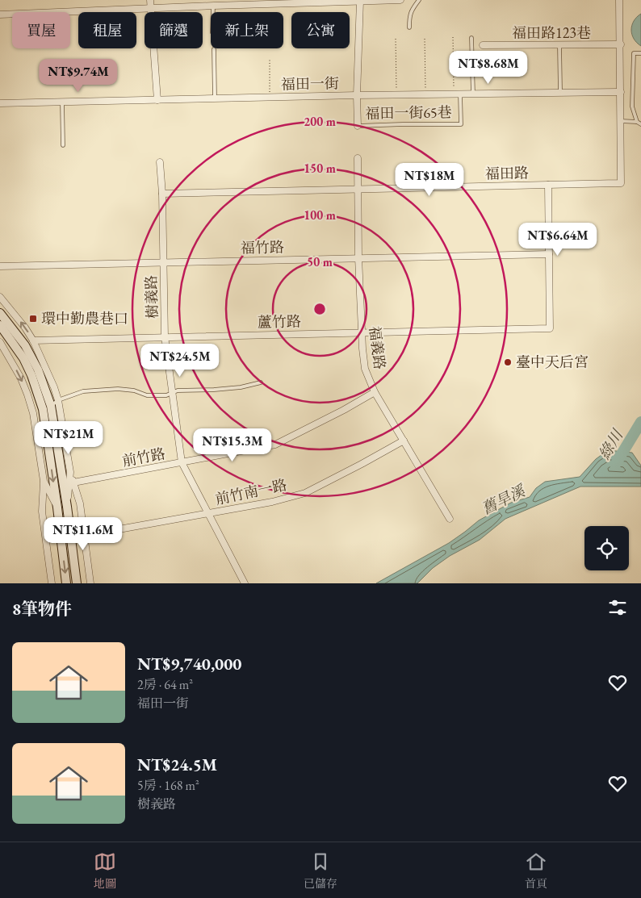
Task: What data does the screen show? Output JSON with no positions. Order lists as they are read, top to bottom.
{
  "streets": {
    "street": [
      "福田路123巷",
      "福田一街",
      "福田一街65巷",
      "福田路",
      "福竹路",
      "樹義路",
      "蘆竹路",
      "福義路",
      "前竹路",
      "前竹南一路"
    ]
  },
  "crossings": [
    ["福田路123巷", "福田路"],
    ["福田一街", "福田一街65巷"],
    ["福田一街", "福田路"],
    ["福田路", "樹義路"],
    ["福田路", "福義路"],
    ["福竹路", "樹義路"],
    ["福竹路", "蘆竹路"],
    ["福竹路", "福義路"],
    ["樹義路", "蘆竹路"],
    ["樹義路", "前竹路"],
    ["樹義路", "前竹南一路"],
    ["蘆竹路", "福義路"],
    ["福義路", "前竹路"],
    ["福義路", "前竹南一路"]
  ],
  "water": ["綠川", "舊旱溪"],
  "places": {
    "transit": ["環中勤農巷口"],
    "other": ["臺中天后宮"]
  },
  "page": {
    "chip": [
      "買屋",
      "租屋",
      "篩選",
      "新上架",
      "公寓"
    ],
    "price": [
      "NT$8.68M",
      "NT$9.74M",
      "NT$18M",
      "NT$6.64M",
      "NT$24.5M",
      "NT$21M",
      "NT$15.3M",
      "NT$11.6M"
    ],
    "heading": "8筆物件",
    "list": [
      {
        "name": "NT$9,740,000",
        "note": "2房 · 64 m² · 福田一街"
      },
      {
        "name": "NT$24.5M",
        "note": "5房 · 168 m² · 樹義路"
      }
    ],
    "tabs": ["地圖", "已儲存", "首頁"]
  },
  "rings": [
    "200 m",
    "150 m",
    "100 m",
    "50 m"
  ]
}
